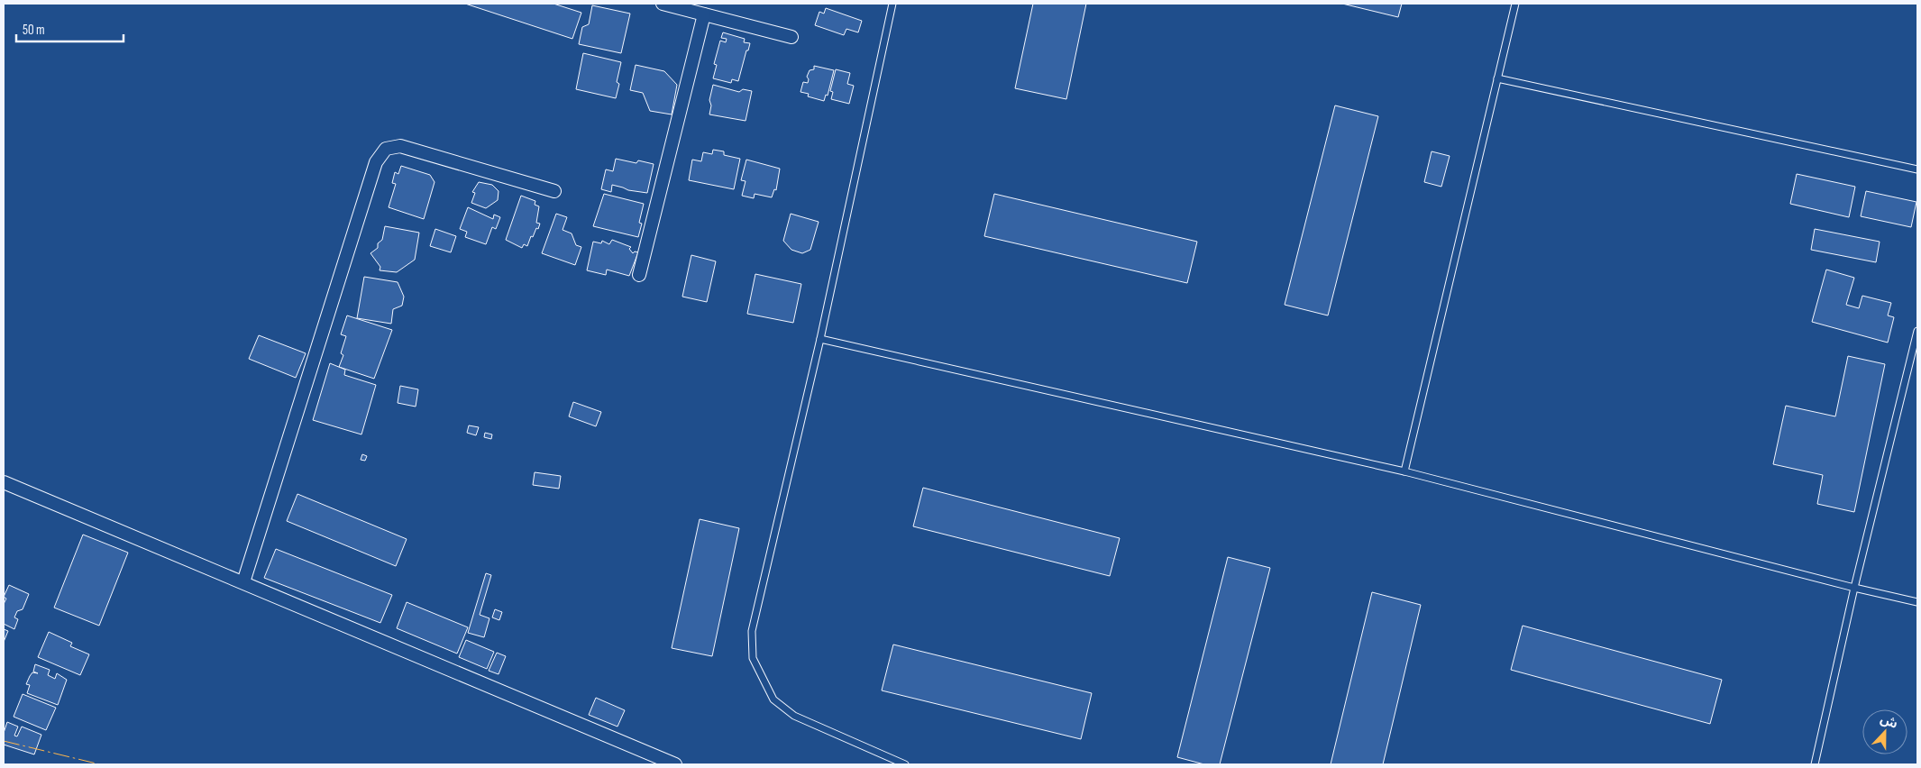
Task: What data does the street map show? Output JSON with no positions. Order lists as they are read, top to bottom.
{
  "scale_bar": "50 m",
  "north": "top"
}
